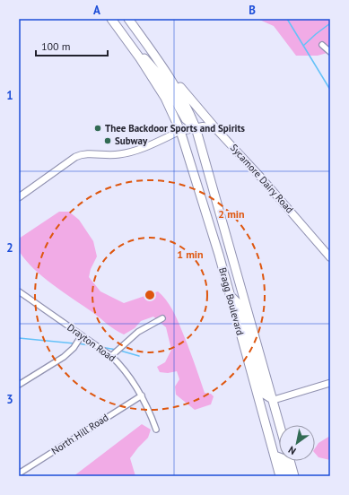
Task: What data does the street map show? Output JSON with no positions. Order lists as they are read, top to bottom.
{
  "streets": {
    "main road": ["Sycamore Dairy Road", "Bragg Boulevard"],
    "street": ["Drayton Road", "North Hill Road"]
  },
  "crossings": [
    ["Drayton Road", "North Hill Road"]
  ],
  "places": ["Thee Backdoor Sports and Spirits", "Subway"],
  "scale_bar": "100 m",
  "north": "bottom left",
  "grid": {
    "columns": ["A", "B"],
    "rows": ["1", "2", "3"]
  },
  "rings": ["2 min", "1 min"]
}
